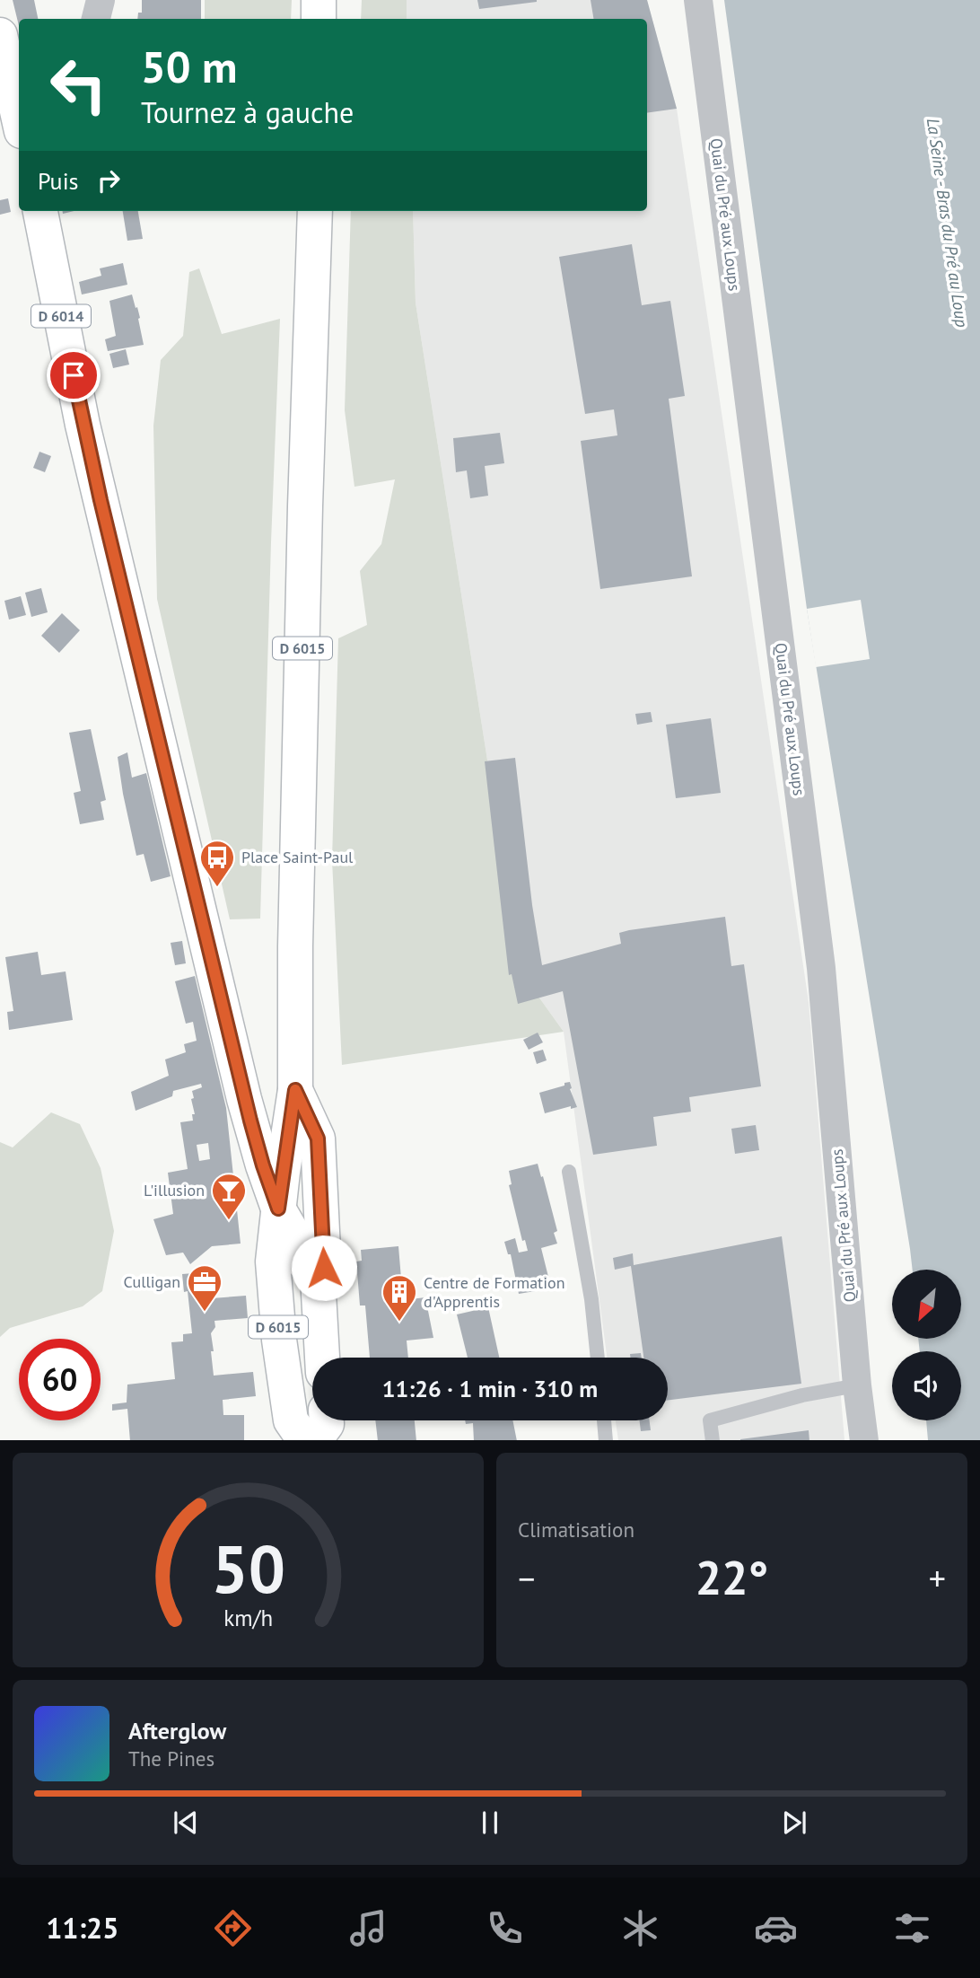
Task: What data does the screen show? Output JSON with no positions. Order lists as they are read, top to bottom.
{
  "streets": {
    "main road": ["D 6014", "D 6015"],
    "street": ["Quai du Pré aux Loups"]
  },
  "crossings": [
    ["D 6014", "D 6015"]
  ],
  "water": ["La Seine - Bras du Pré au Loup"],
  "places": {
    "bus stop": ["Place Saint-Paul"],
    "bar": ["L'illusion"],
    "office": ["Culligan"],
    "building": ["Centre de Formation d'Apprentis"]
  },
  "north": "bottom left",
  "page": {
    "turn": ["50 m", "Tournez à gauche"],
    "then": "Puis",
    "limit": "60",
    "trip": "11:26 · 1 min · 310 m",
    "tile": "Climatisation",
    "heat": ["−", "22°", "+"],
    "song": ["Afterglow", "The Pines"],
    "tabs": "11:25",
    "gauge": ["50", "km/h"]
  }
}
